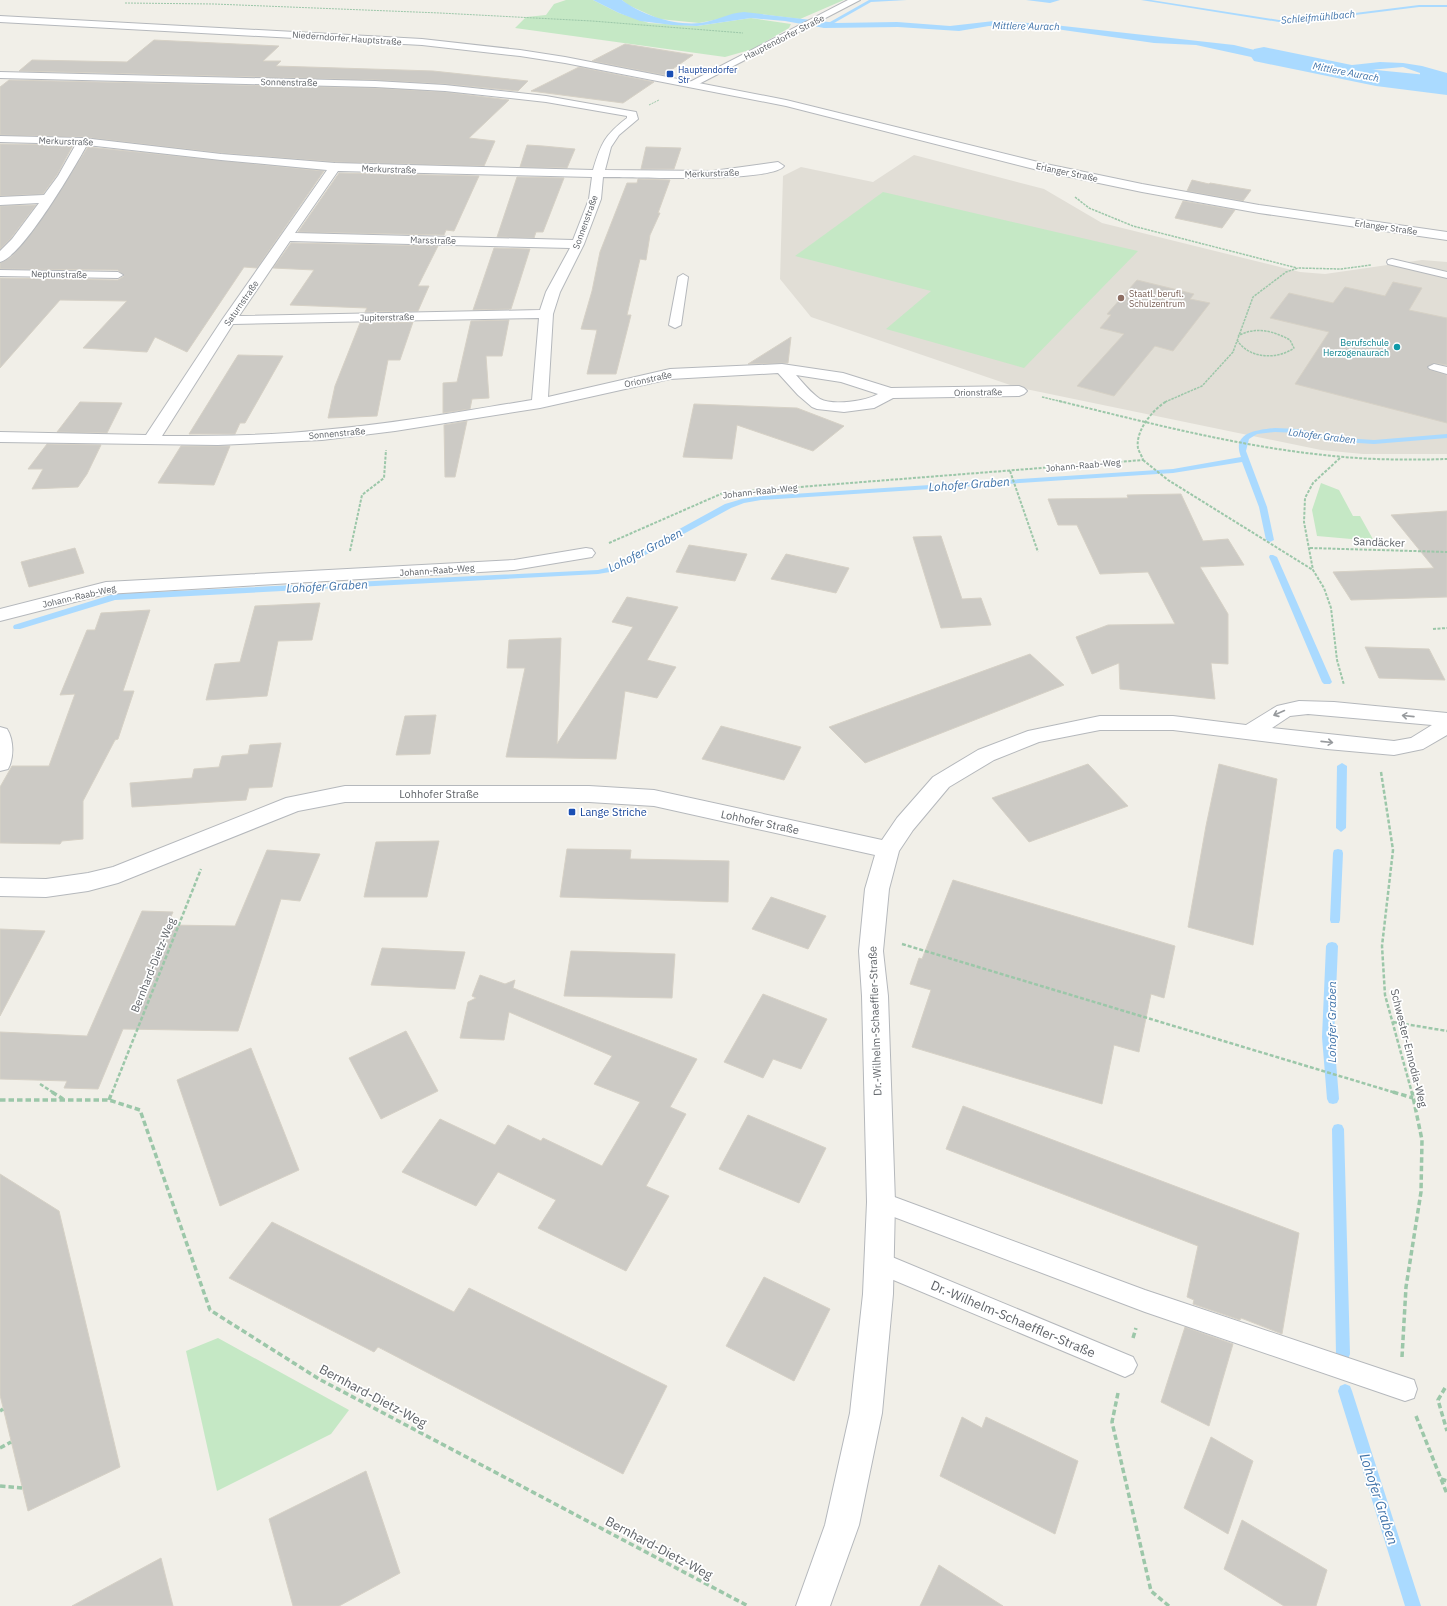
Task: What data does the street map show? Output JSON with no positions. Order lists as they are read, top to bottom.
{
  "streets": {
    "street": [
      "Hauptendorfer Straße",
      "Niederndorfer Hauptstraße",
      "Sonnenstraße",
      "Merkurstraße",
      "Erlanger Straße",
      "Marsstraße",
      "Saturnstraße",
      "Jupiterstraße",
      "Orionstraße",
      "Johann-Raab-Weg",
      "Lohhofer Straße",
      "Dr.-Wilhelm-Schaeffler-Straße"
    ],
    "lane": ["Neptunstraße"],
    "path": ["Sandäcker", "Bernhard-Dietz-Weg", "Schwester-Ennodia-Weg"]
  },
  "crossings": [
    ["Hauptendorfer Straße", "Niederndorfer Hauptstraße"],
    ["Hauptendorfer Straße", "Erlanger Straße"],
    ["Niederndorfer Hauptstraße", "Erlanger Straße"],
    ["Sonnenstraße", "Merkurstraße"],
    ["Sonnenstraße", "Marsstraße"],
    ["Sonnenstraße", "Saturnstraße"],
    ["Sonnenstraße", "Jupiterstraße"],
    ["Sonnenstraße", "Orionstraße"],
    ["Merkurstraße", "Saturnstraße"],
    ["Marsstraße", "Saturnstraße"],
    ["Saturnstraße", "Jupiterstraße"],
    ["Lohhofer Straße", "Bernhard-Dietz-Weg"],
    ["Lohhofer Straße", "Dr.-Wilhelm-Schaeffler-Straße"],
    ["Dr.-Wilhelm-Schaeffler-Straße", "Schwester-Ennodia-Weg"]
  ],
  "water": ["Schleifmühlbach", "Mittlere Aurach", "Lohofer Graben"],
  "places": {
    "transit": ["Hauptendorfer Str", "Lange Striche"],
    "other": ["Staatl. berufl. Schulzentrum", "Berufschule Herzogenaurach"]
  }
}
